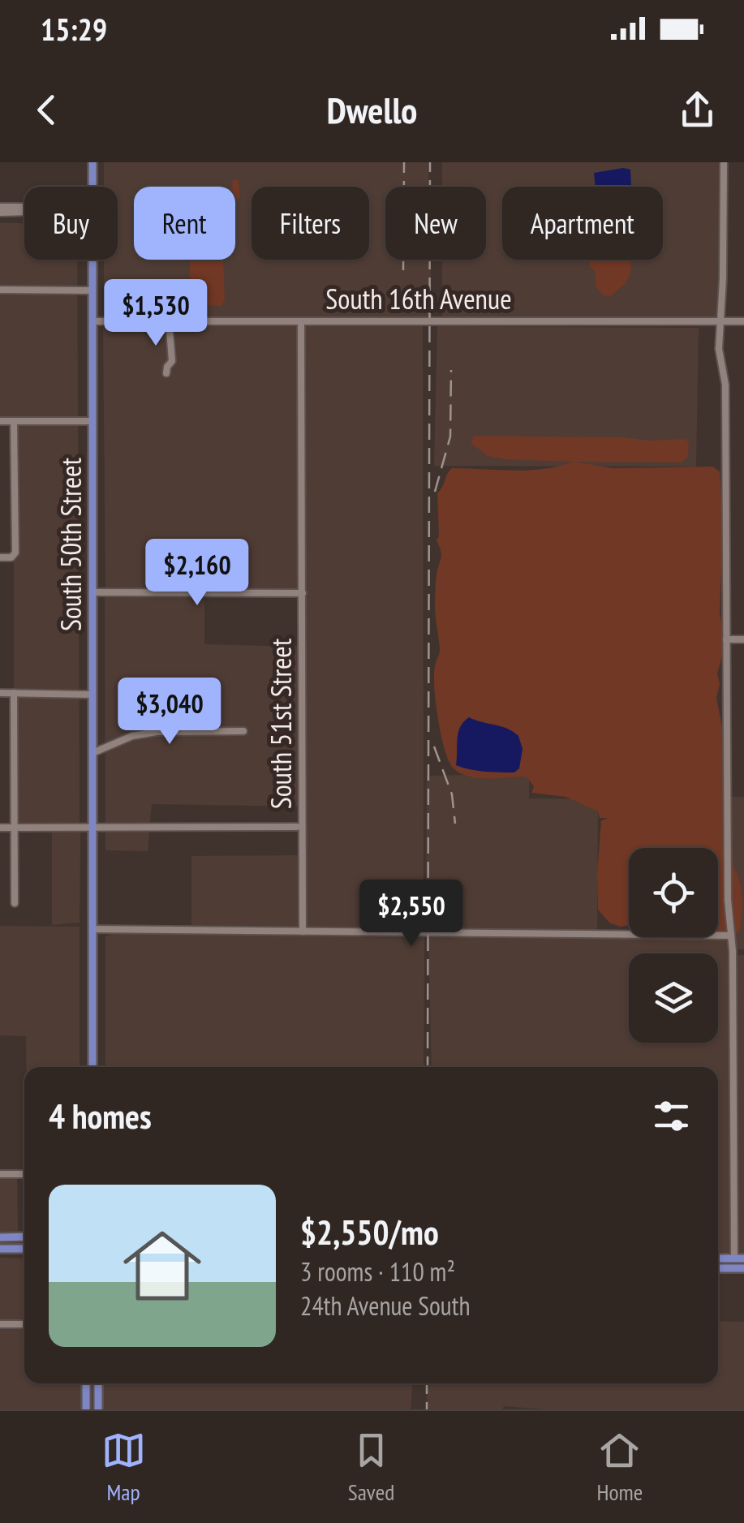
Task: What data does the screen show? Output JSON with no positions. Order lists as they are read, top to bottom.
{
  "streets": {
    "main road": ["South 50th Street"],
    "street": ["South 16th Avenue", "South 51st Street"]
  },
  "crossings": [
    ["South 16th Avenue", "South 50th Street"],
    ["South 16th Avenue", "South 51st Street"]
  ],
  "page": {
    "status": "15:29",
    "header": "Dwello",
    "chip": [
      "Buy",
      "Rent",
      "Filters",
      "New",
      "Apartment"
    ],
    "price": [
      "$1,530",
      "$2,160",
      "$3,040",
      "$2,550"
    ],
    "heading": "4 homes",
    "list": [
      {
        "name": "$2,550/mo",
        "note": "3 rooms · 110 m² · 24th Avenue South"
      }
    ],
    "tabs": ["Map", "Saved", "Home"]
  }
}
